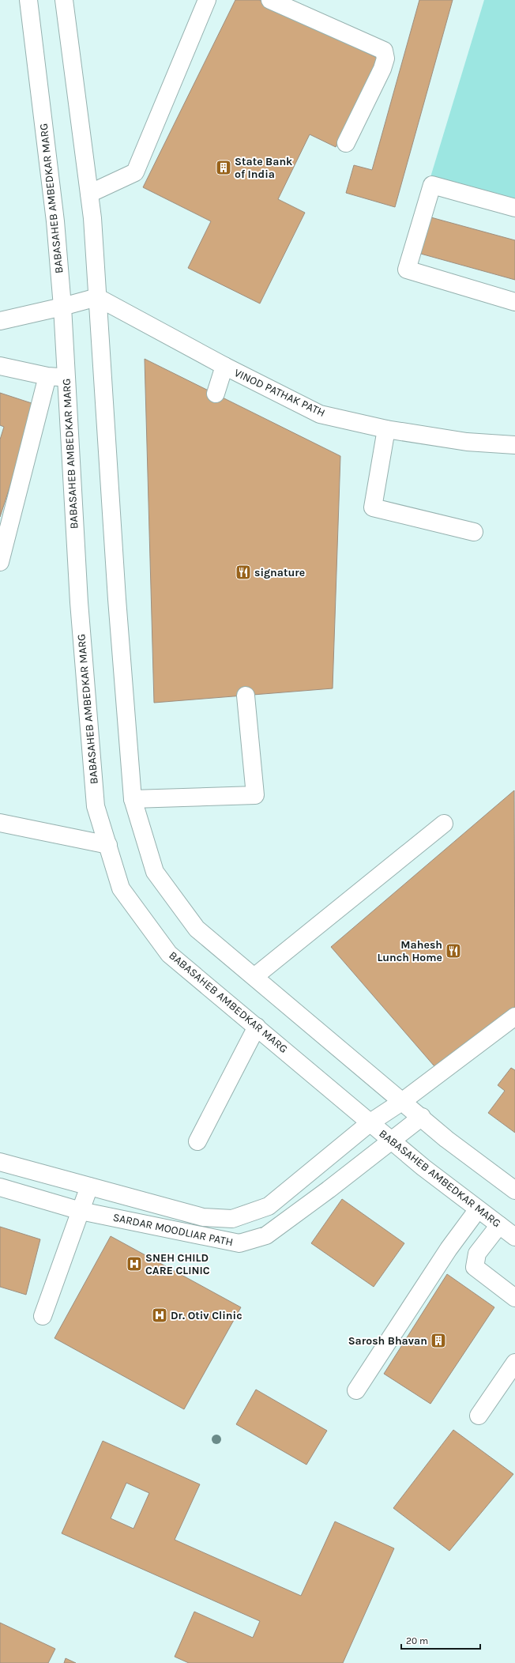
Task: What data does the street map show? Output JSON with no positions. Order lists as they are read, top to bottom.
{
  "streets": {
    "main road": ["BABASAHEB AMBEDKAR MARG", "VINOD PATHAK PATH", "SARDAR MOODLIAR PATH"]
  },
  "crossings": [
    ["BABASAHEB AMBEDKAR MARG", "SARDAR MOODLIAR PATH"]
  ],
  "places": {
    "building": ["State Bank of India", "Sarosh Bhavan"],
    "restaurant": ["signature", "Mahesh Lunch Home"],
    "hospital": ["SNEH CHILD CARE CLINIC", "Dr. Otiv Clinic"]
  },
  "scale_bar": "20 m"
}
